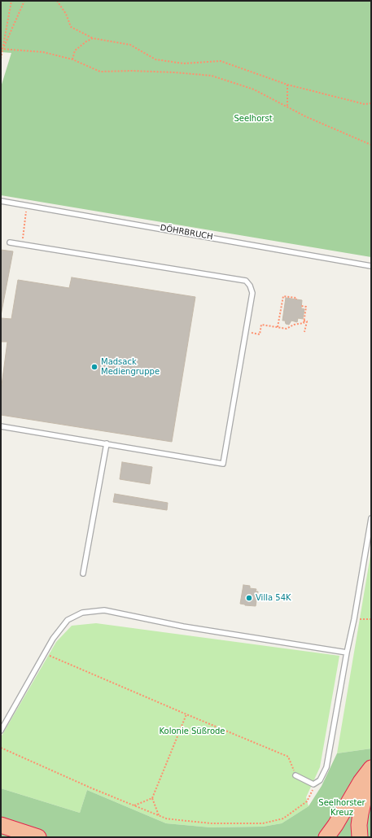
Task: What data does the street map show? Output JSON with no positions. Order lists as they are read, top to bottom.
{
  "streets": {
    "lane": ["DÖHRBRUCH"]
  },
  "parks": ["Seelhorst", "Kolonie Süßrode", "Seelhorster Kreuz"],
  "places": ["Madsack Mediengruppe", "Villa 54K"]
}
